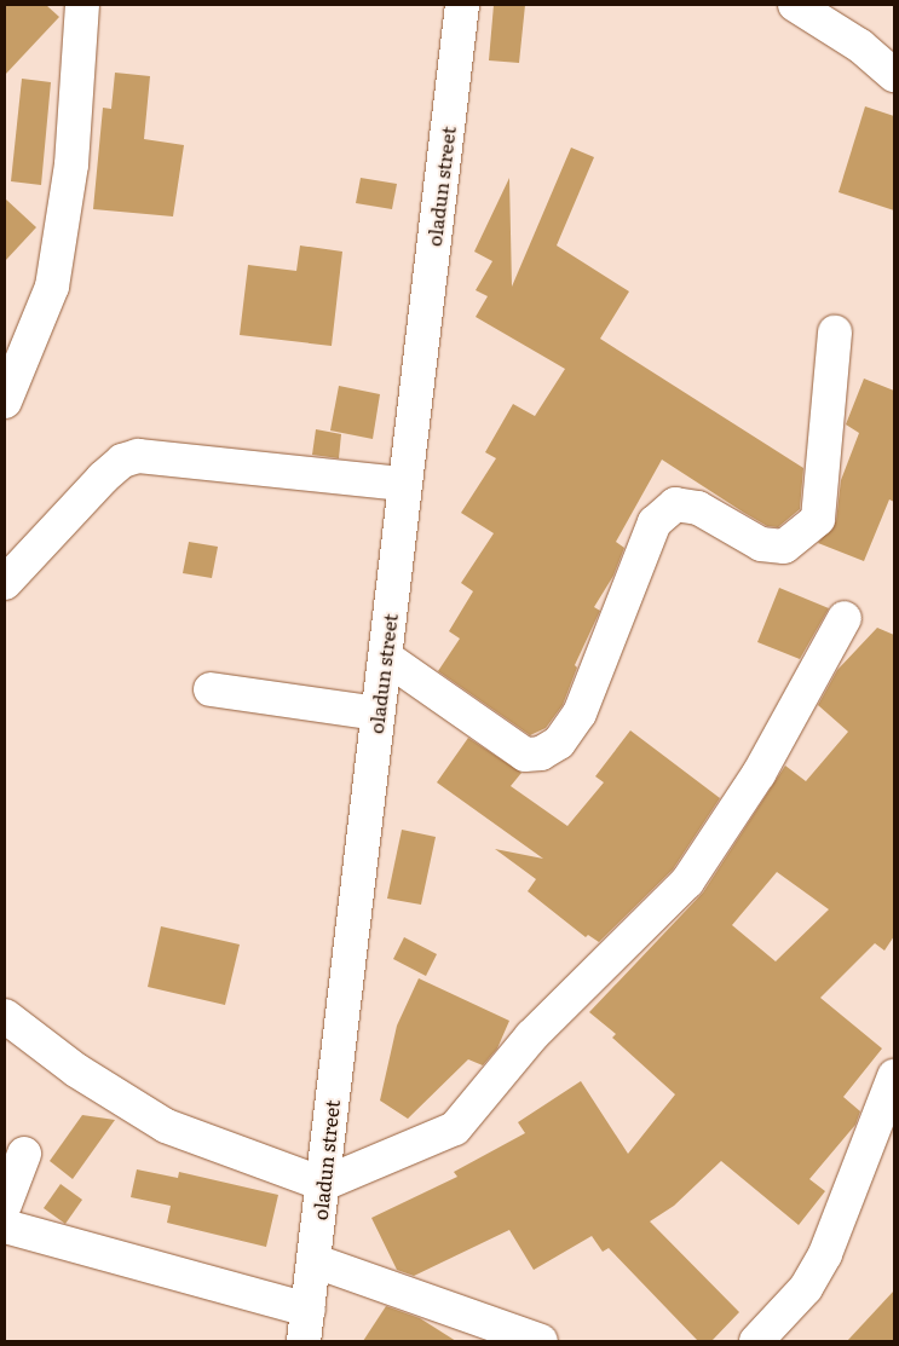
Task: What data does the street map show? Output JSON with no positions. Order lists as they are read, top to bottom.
{
  "streets": {
    "street": ["oladun street"]
  }
}
